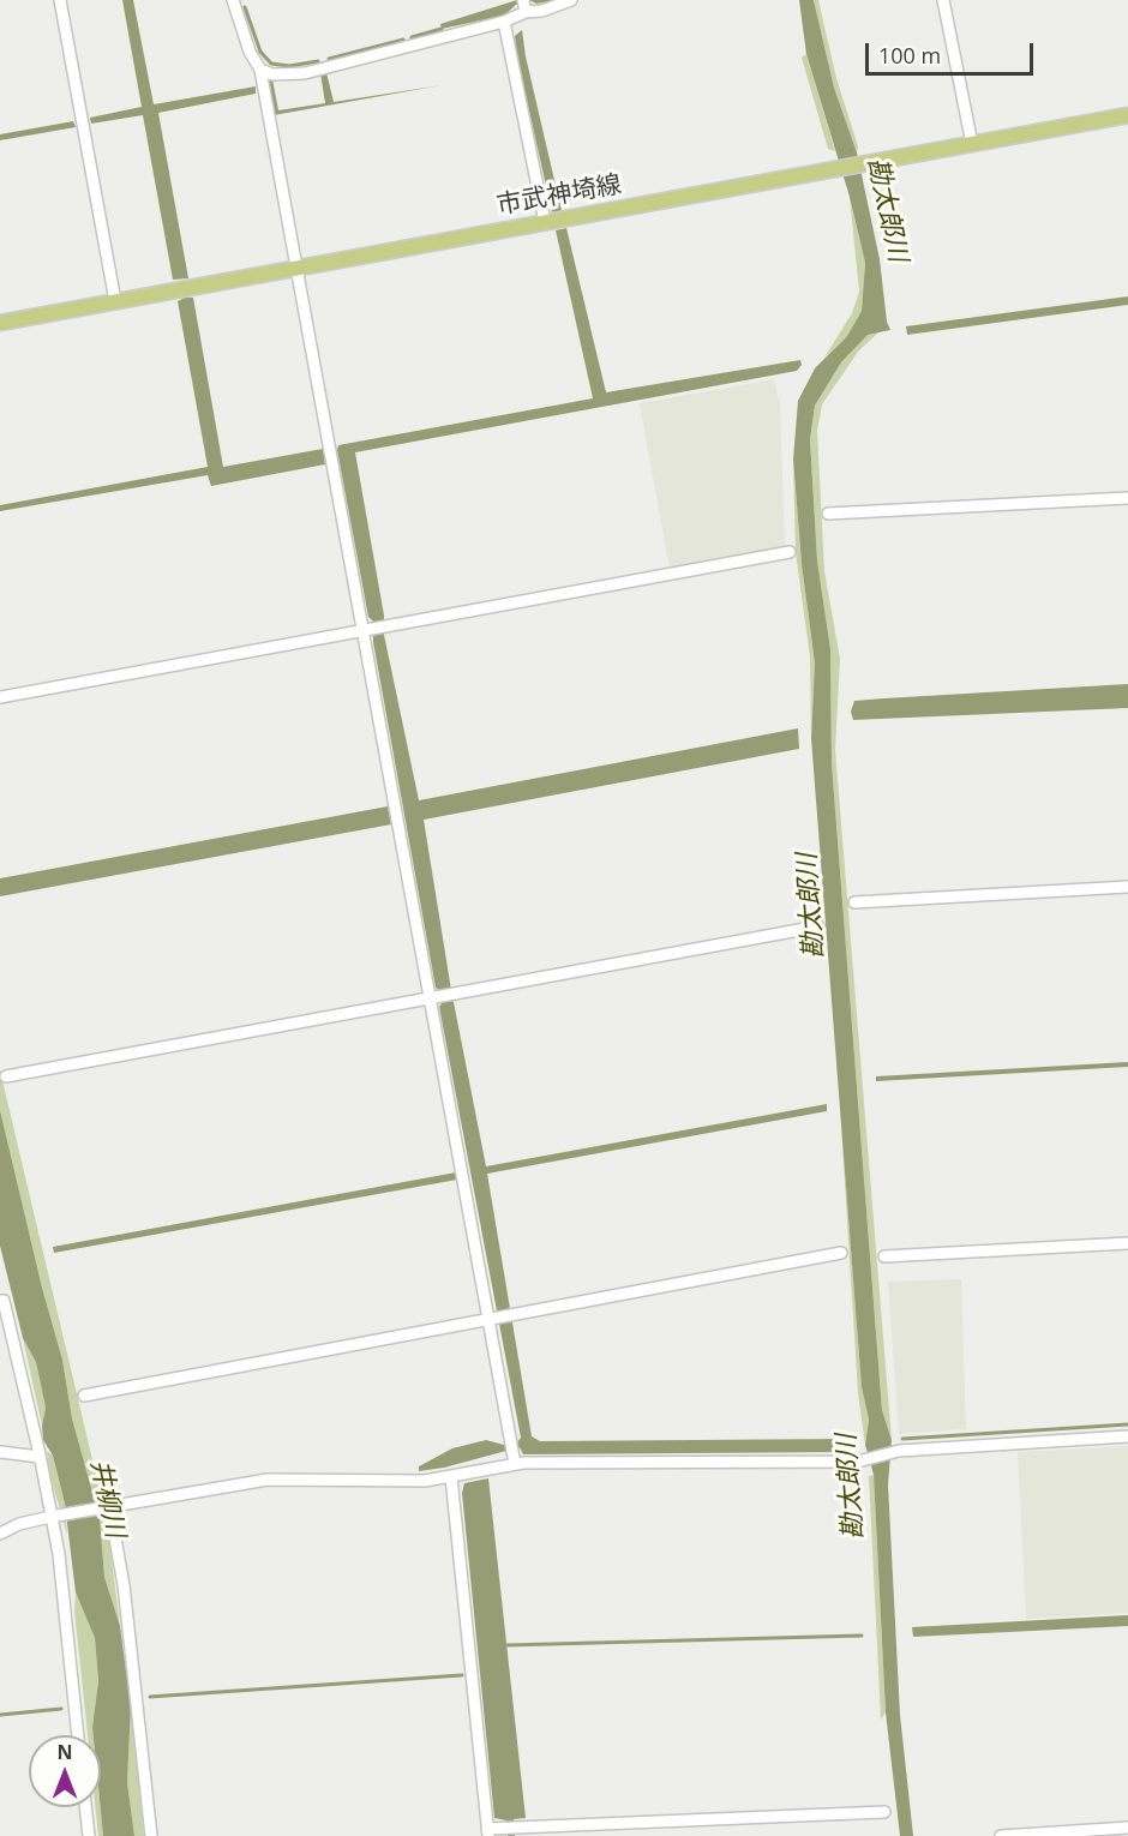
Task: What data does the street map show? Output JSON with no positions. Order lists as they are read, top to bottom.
{
  "streets": {
    "main road": ["市武神埼線"]
  },
  "water": ["勘太郎川", "井柳川"],
  "scale_bar": "100 m",
  "north": "top"
}
